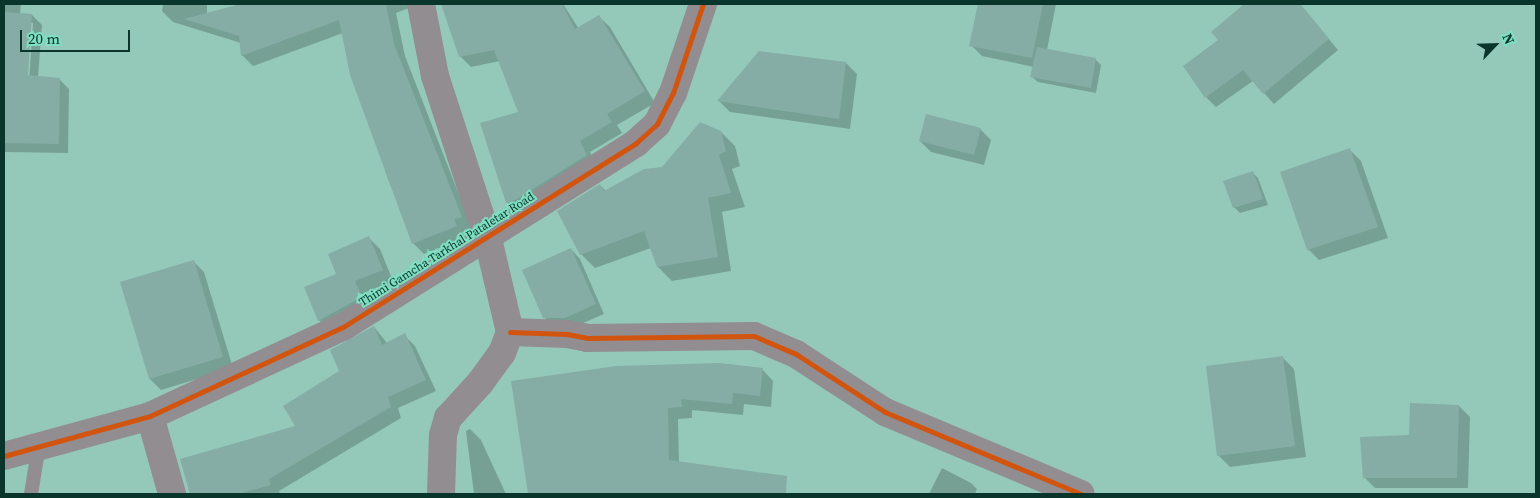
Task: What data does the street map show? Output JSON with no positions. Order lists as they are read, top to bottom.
{
  "streets": {
    "street": ["Thimi Gamcha Tarkhal Pataletar Road"]
  },
  "scale_bar": "20 m",
  "north": "top right"
}
